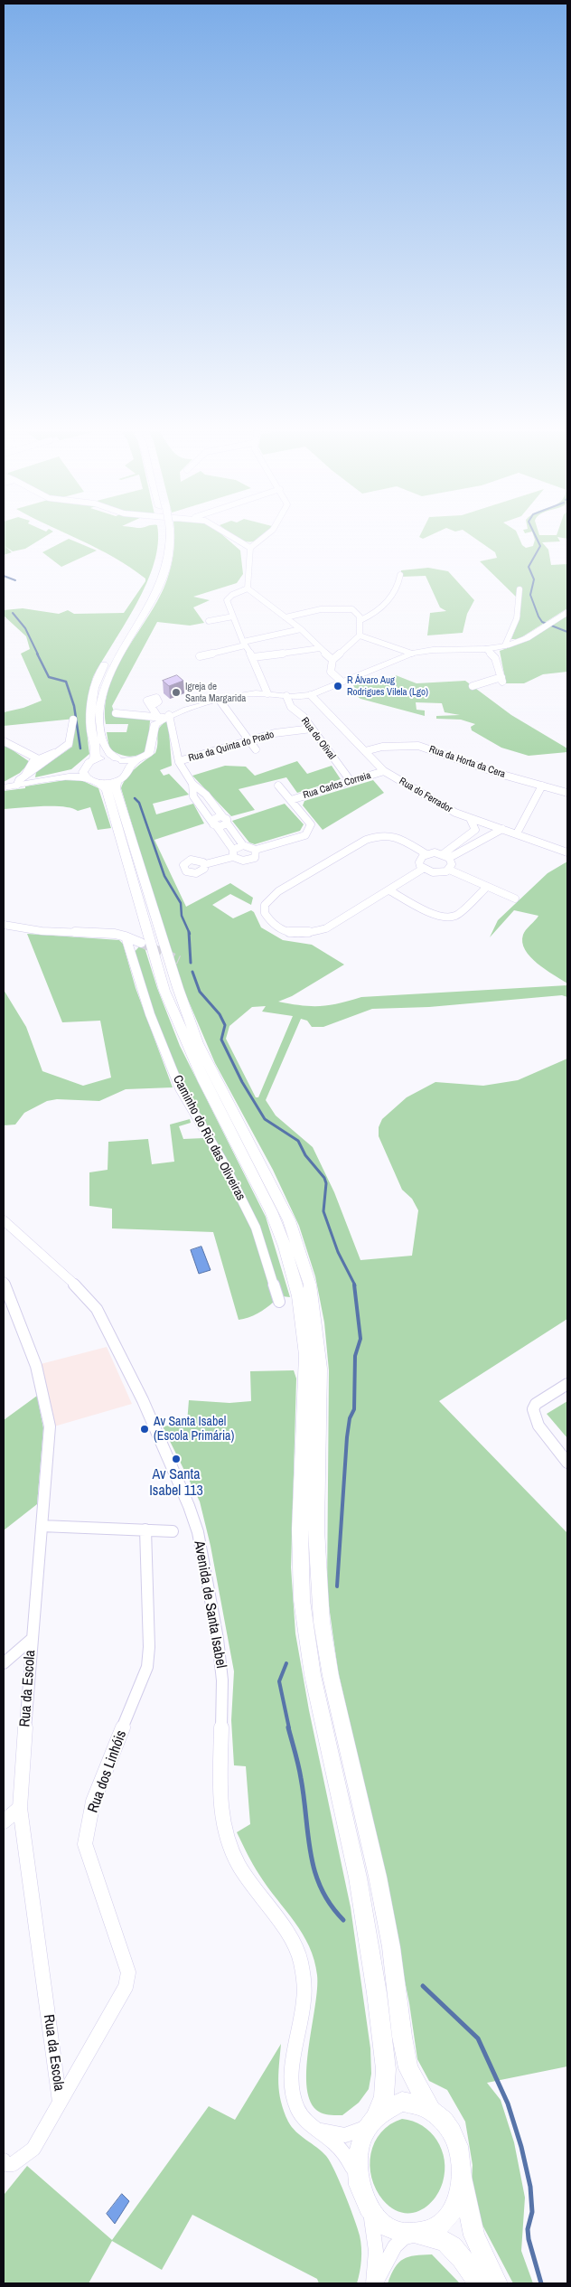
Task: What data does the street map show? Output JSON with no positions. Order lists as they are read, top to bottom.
{
  "streets": {
    "street": [
      "Rua do Olival",
      "Rua da Quinta do Prado",
      "Rua da Horta da Cera",
      "Rua Carlos Correia",
      "Rua do Ferrador",
      "Caminho do Rio das Oliveiras",
      "Avenida de Santa Isabel",
      "Rua da Escola",
      "Rua dos Linhóis"
    ]
  },
  "crossings": [
    ["Rua do Olival", "Rua da Quinta do Prado"],
    ["Rua do Olival", "Rua Carlos Correia"],
    ["Rua da Horta da Cera", "Rua do Ferrador"],
    ["Rua Carlos Correia", "Rua do Ferrador"],
    ["Rua da Escola", "Rua dos Linhóis"]
  ],
  "places": [
    "R Álvaro Aug Rodrigues Vilela (Lgo)",
    "Igreja de Santa Margarida",
    "Av Santa Isabel (Escola Primária)",
    "Av Santa Isabel 113"
  ]
}
